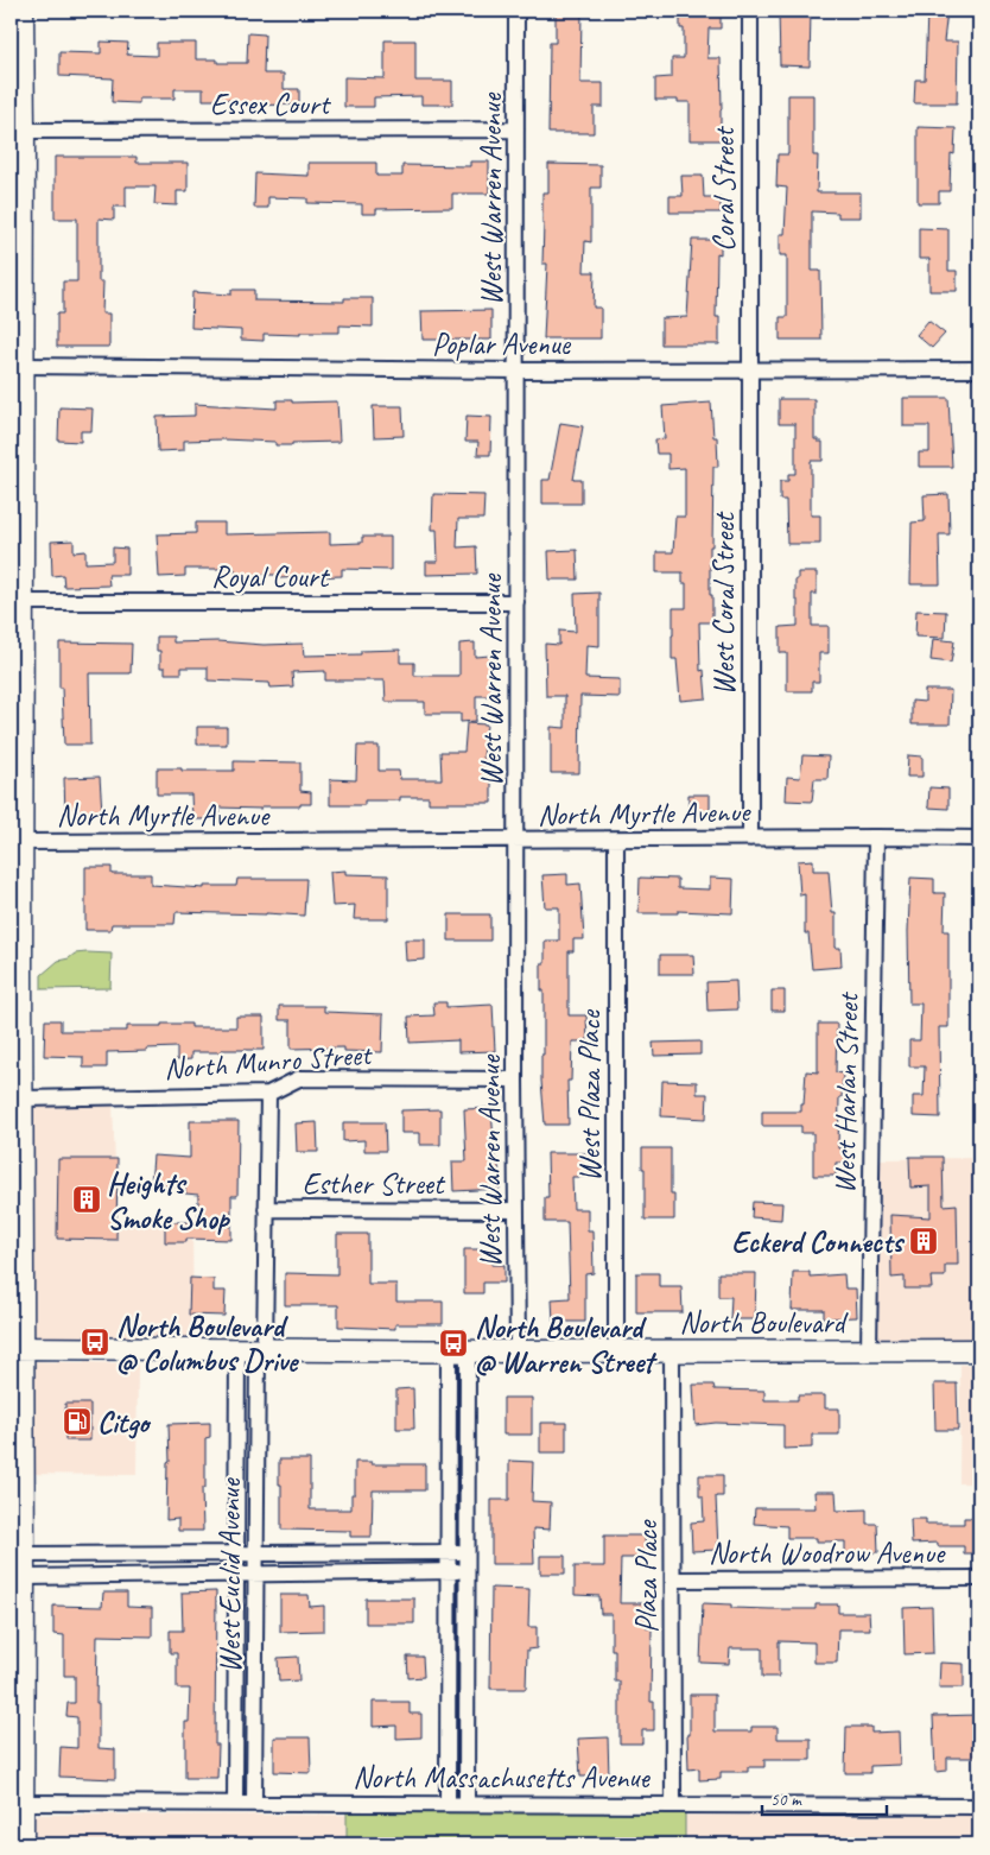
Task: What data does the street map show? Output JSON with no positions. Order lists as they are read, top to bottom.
{
  "streets": {
    "main road": ["North Boulevard"],
    "street": [
      "Essex Court",
      "Coral Street",
      "West Warren Avenue",
      "Poplar Avenue",
      "Royal Court",
      "West Coral Street",
      "North Myrtle Avenue",
      "North Munro Street",
      "West Harlan Street",
      "West Plaza Place",
      "Esther Street",
      "North Woodrow Avenue",
      "West Euclid Avenue",
      "Plaza Place",
      "North Massachusetts Avenue"
    ]
  },
  "crossings": [
    ["Essex Court", "West Warren Avenue"],
    ["Coral Street", "Poplar Avenue"],
    ["Coral Street", "West Coral Street"],
    ["West Warren Avenue", "Poplar Avenue"],
    ["West Warren Avenue", "Royal Court"],
    ["West Warren Avenue", "North Myrtle Avenue"],
    ["West Warren Avenue", "North Munro Street"],
    ["West Warren Avenue", "Esther Street"],
    ["West Warren Avenue", "North Boulevard"],
    ["Poplar Avenue", "West Coral Street"],
    ["West Coral Street", "North Myrtle Avenue"],
    ["North Myrtle Avenue", "West Harlan Street"],
    ["North Myrtle Avenue", "West Plaza Place"],
    ["North Munro Street", "West Euclid Avenue"],
    ["West Harlan Street", "North Boulevard"],
    ["West Plaza Place", "North Boulevard"],
    ["Esther Street", "West Euclid Avenue"],
    ["North Boulevard", "West Euclid Avenue"],
    ["North Boulevard", "Plaza Place"],
    ["North Woodrow Avenue", "Plaza Place"],
    ["West Euclid Avenue", "North Massachusetts Avenue"],
    ["Plaza Place", "North Massachusetts Avenue"]
  ],
  "places": {
    "building": ["Heights Smoke Shop", "Eckerd Connects"],
    "bus stop": ["North Boulevard @ Columbus Drive", "North Boulevard @ Warren Street"],
    "fuel station": ["Citgo"]
  },
  "scale_bar": "50 m"
}
